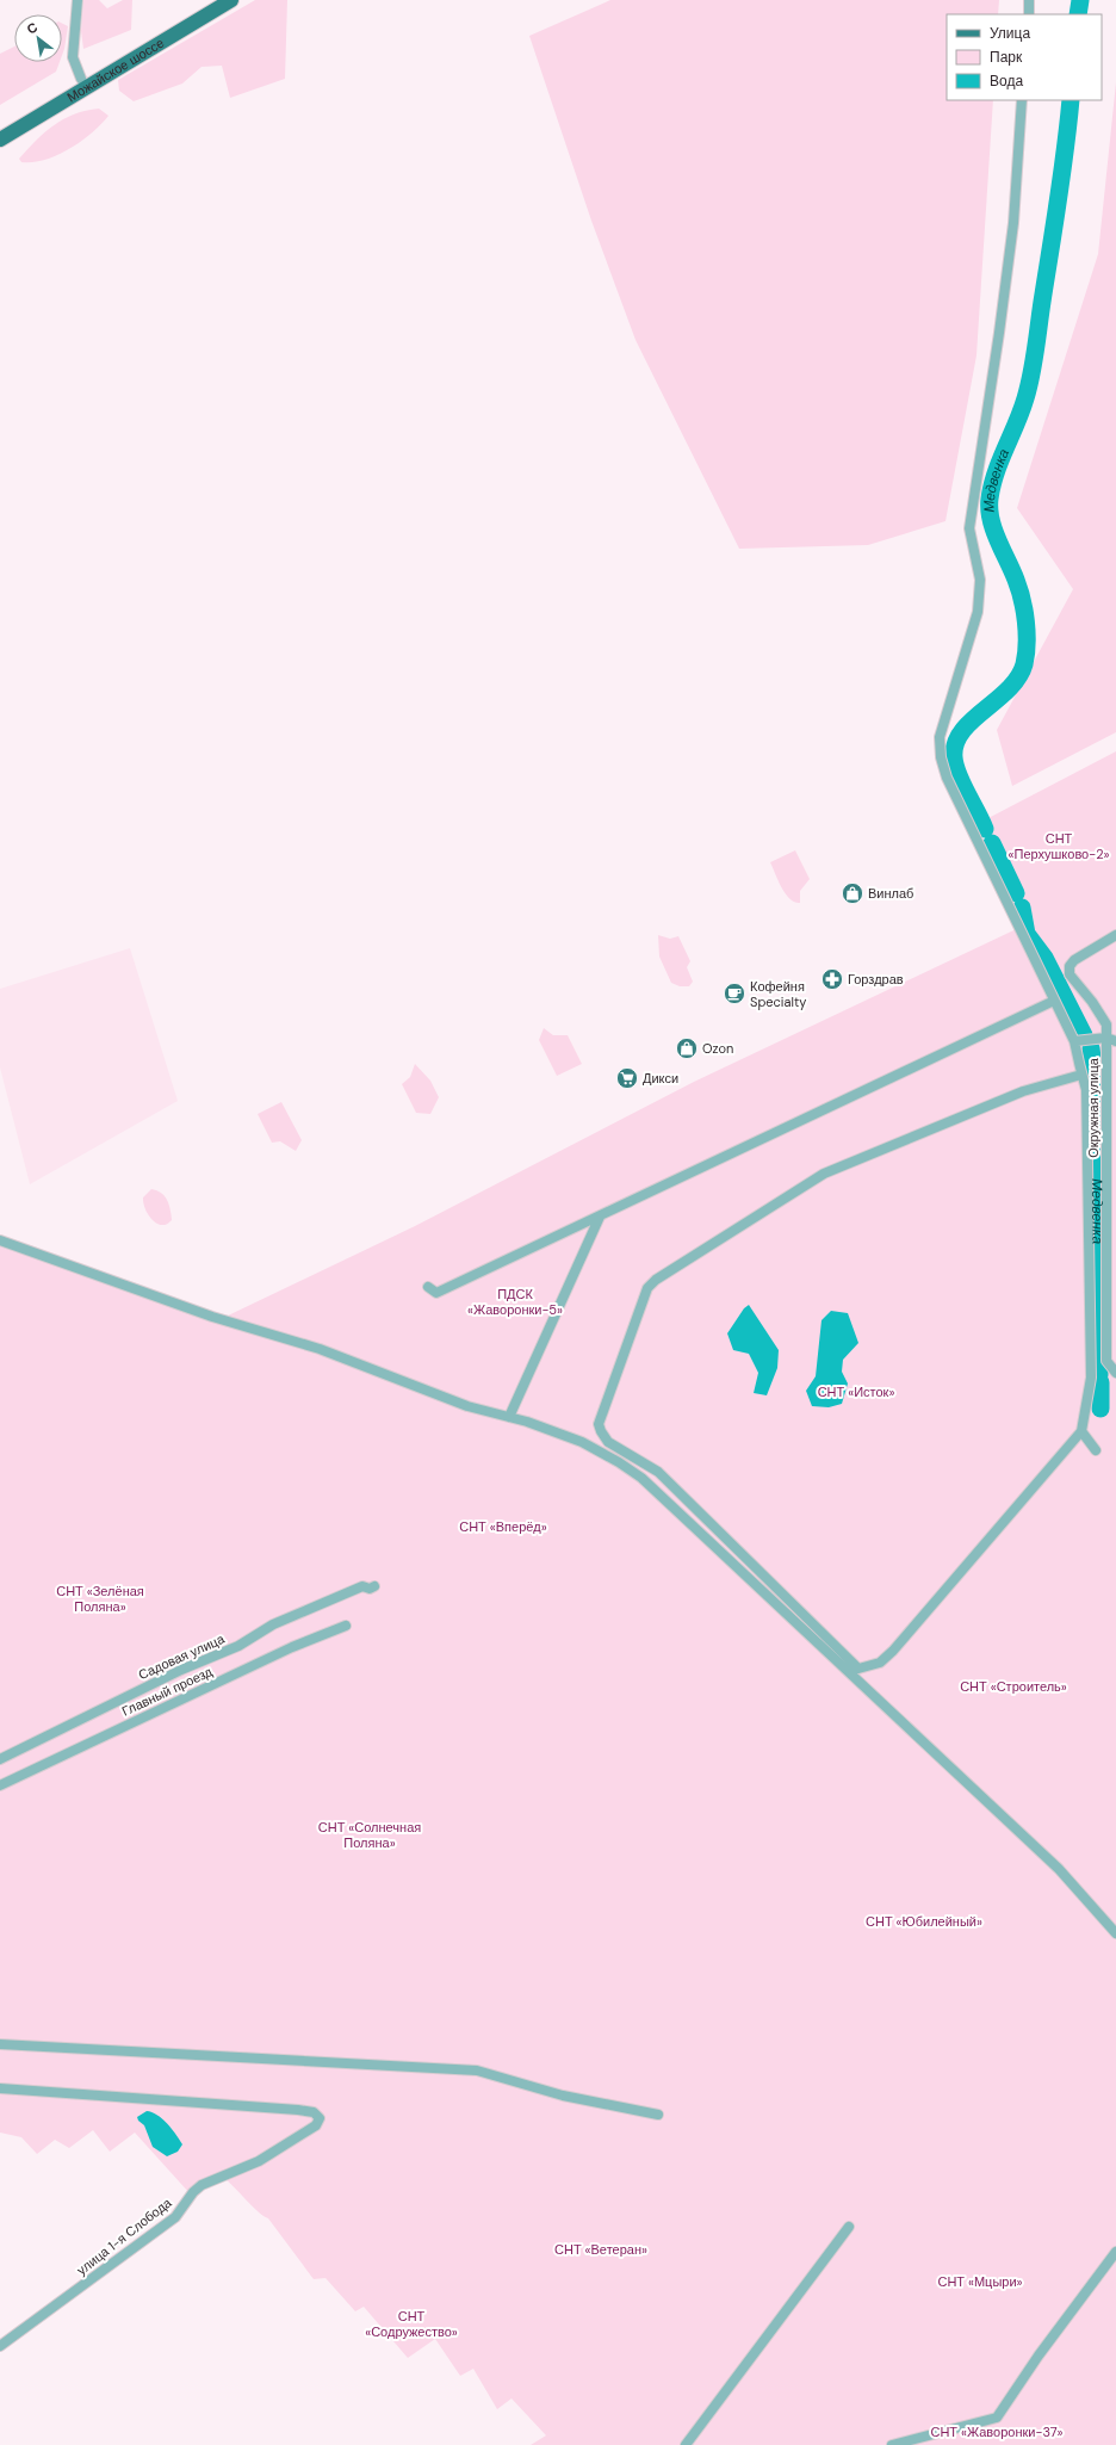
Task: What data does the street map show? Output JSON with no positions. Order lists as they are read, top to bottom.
{
  "streets": {
    "main road": ["Можайское шоссе"],
    "street": [
      "Окружная улица",
      "Садовая улица",
      "Главный проезд",
      "улица 1-я Слобода"
    ]
  },
  "water": ["Медвенка"],
  "parks": [
    "СНТ «Перхушково-2»",
    "ПДСК «Жаворонки-5»",
    "СНТ «Исток»",
    "СНТ «Вперёд»",
    "СНТ «Зелёная Поляна»",
    "СНТ «Строитель»",
    "СНТ «Солнечная Поляна»",
    "СНТ «Юбилейный»",
    "СНТ «Ветеран»",
    "СНТ «Мцыри»",
    "СНТ «Содружество»",
    "СНТ «Жаворонки-37»"
  ],
  "places": {
    "shop": ["Винлаб", "Ozon"],
    "pharmacy": ["Горздрав"],
    "cafe": ["Кофейня Specialty"],
    "supermarket": ["Дикси"]
  },
  "legend": ["Улица", "Парк", "Вода"],
  "north": "top left"
}
